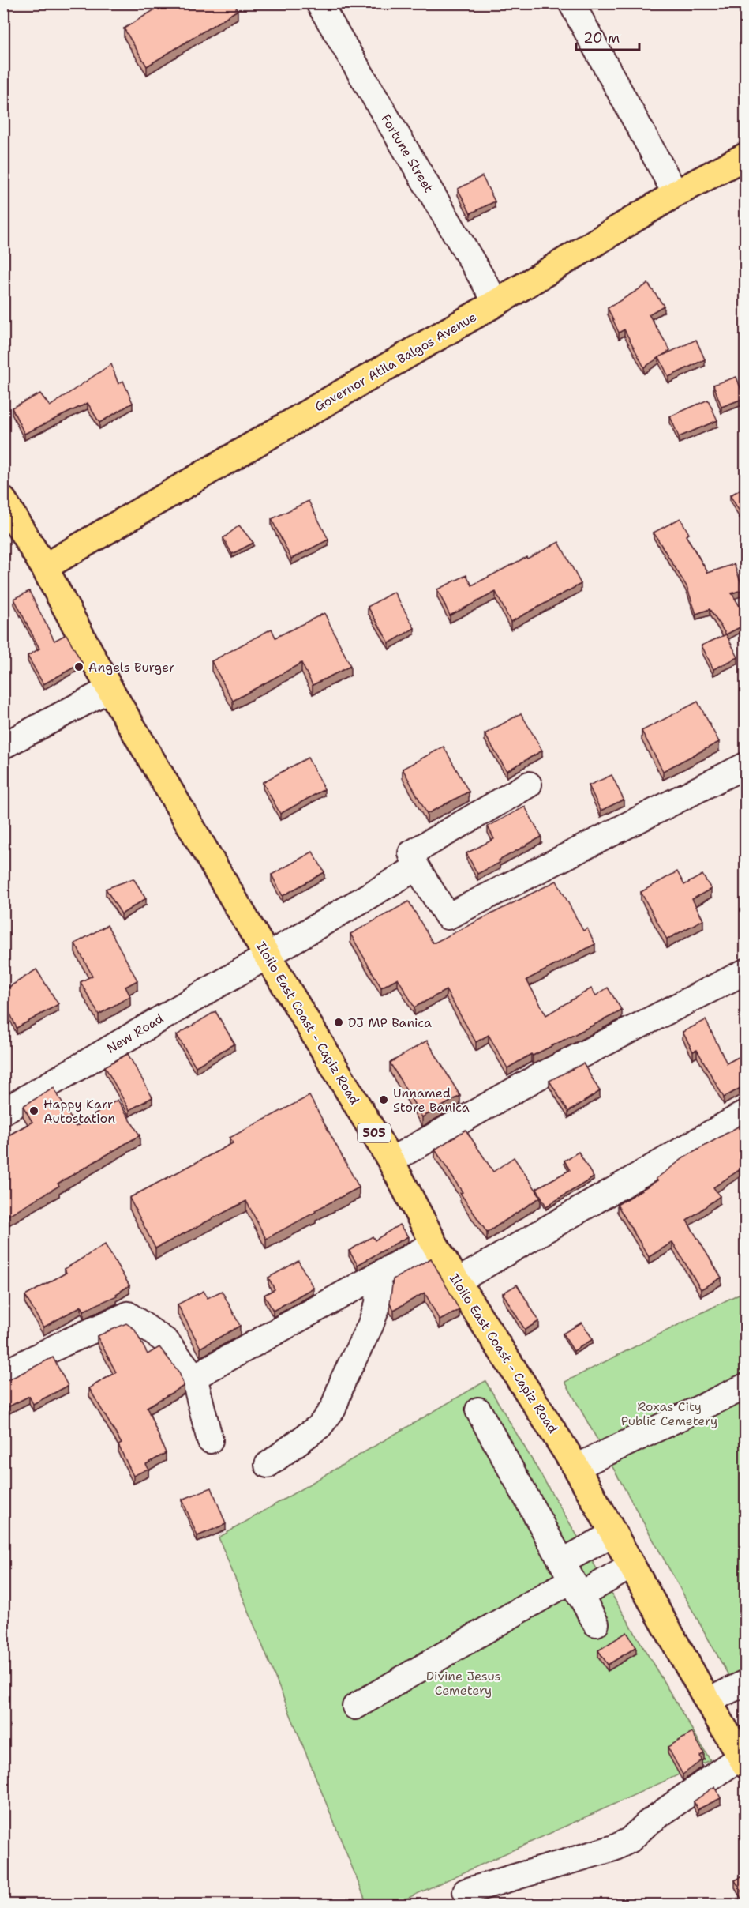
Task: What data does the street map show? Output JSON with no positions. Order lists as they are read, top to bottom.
{
  "streets": {
    "main road": ["Governor Atila Balgos Avenue", "Iloilo East Coast - Capiz Road", "505"],
    "street": ["Fortune Street", "New Road"]
  },
  "crossings": [
    ["Fortune Street", "Governor Atila Balgos Avenue"],
    ["Governor Atila Balgos Avenue", "Iloilo East Coast - Capiz Road"],
    ["Iloilo East Coast - Capiz Road", "New Road"]
  ],
  "parks": ["Roxas City Public Cemetery", "Divine Jesus Cemetery"],
  "places": [
    "Angels Burger",
    "DJ MP Banica",
    "Unnamed Store Banica",
    "Happy Karr Autostation"
  ],
  "scale_bar": "20 m"
}
